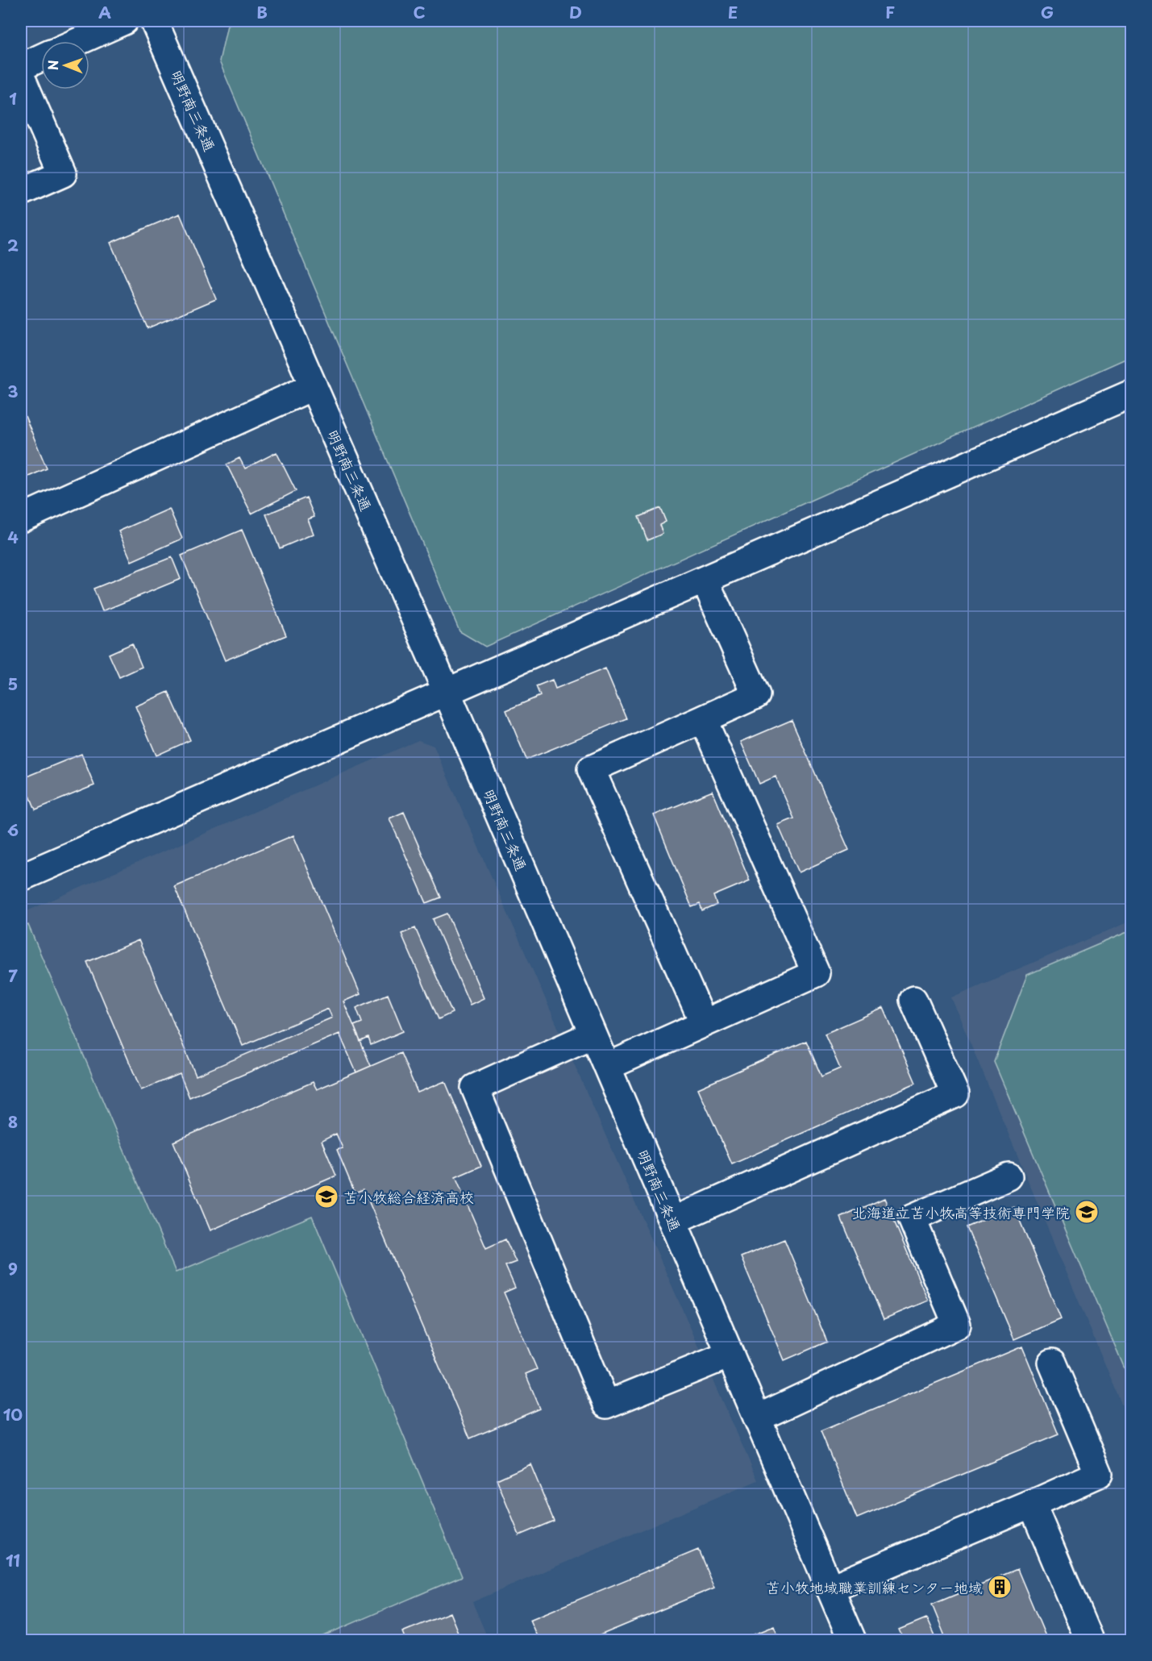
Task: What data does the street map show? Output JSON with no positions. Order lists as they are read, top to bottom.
{
  "streets": {
    "street": ["明野南三条通"]
  },
  "places": {
    "school or university": ["苫小牧総合経済高校", "北海道立苫小牧高等技術専門学院"],
    "building": ["苫小牧地域職業訓練センター地域"]
  },
  "north": "left",
  "grid": {
    "columns": [
      "A",
      "B",
      "C",
      "D",
      "E",
      "F",
      "G"
    ],
    "rows": [
      "1",
      "2",
      "3",
      "4",
      "5",
      "6",
      "7",
      "8",
      "9",
      "10",
      "11"
    ]
  }
}
